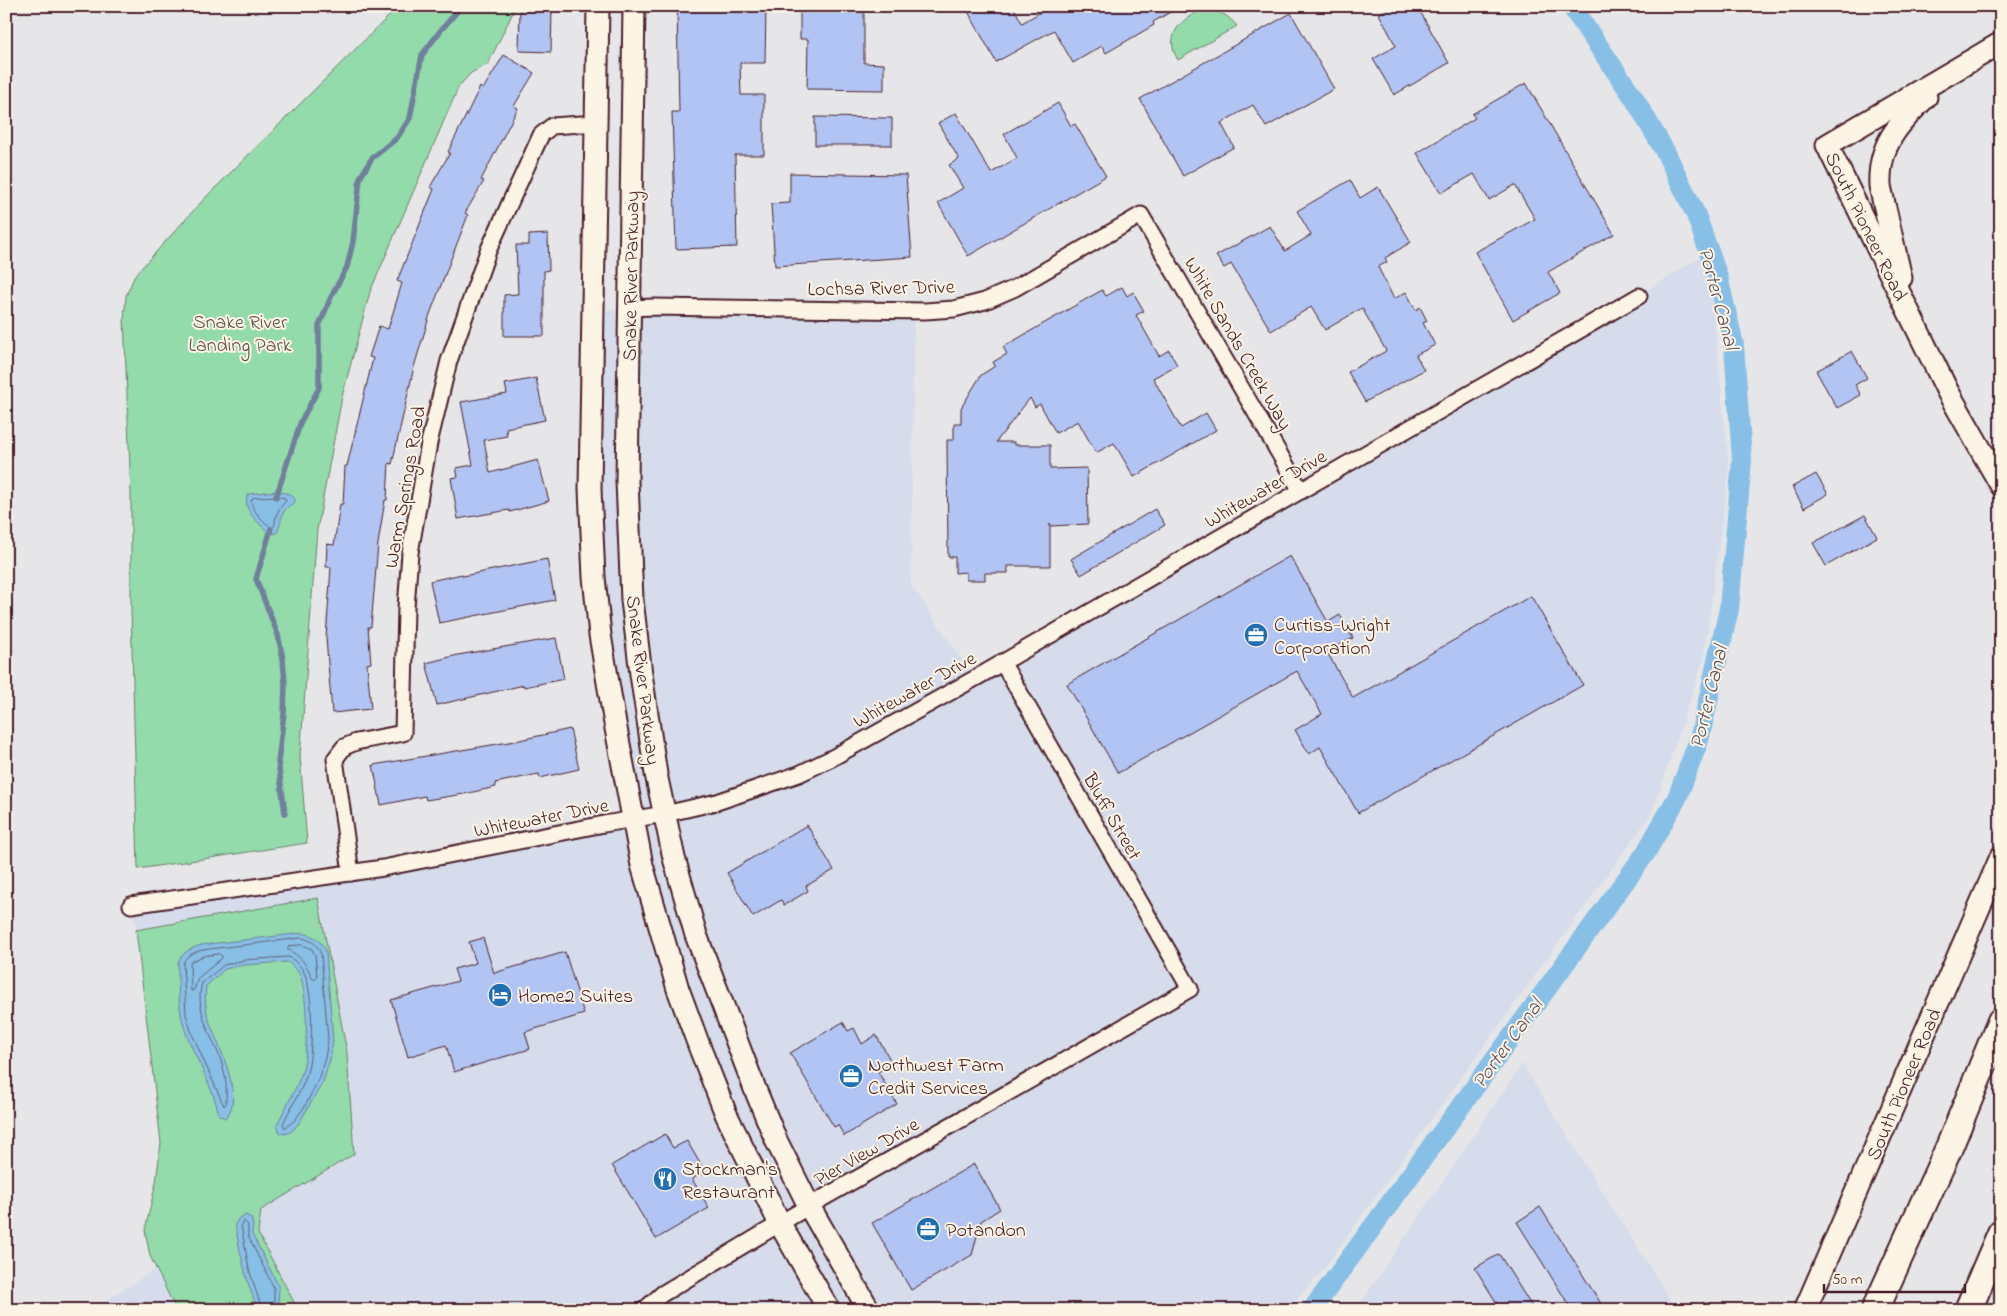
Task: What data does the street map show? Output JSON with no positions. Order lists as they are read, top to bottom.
{
  "streets": {
    "street": [
      "South Pioneer Road",
      "Snake River Parkway",
      "Lochsa River Drive",
      "White Sands Creek Way",
      "Warm Springs Road",
      "Whitewater Drive",
      "Bluff Street",
      "Pier View Drive"
    ]
  },
  "crossings": [
    ["Snake River Parkway", "Lochsa River Drive"],
    ["Snake River Parkway", "Warm Springs Road"],
    ["Snake River Parkway", "Whitewater Drive"],
    ["Snake River Parkway", "Pier View Drive"],
    ["Lochsa River Drive", "White Sands Creek Way"],
    ["White Sands Creek Way", "Whitewater Drive"],
    ["Warm Springs Road", "Whitewater Drive"],
    ["Whitewater Drive", "Bluff Street"],
    ["Bluff Street", "Pier View Drive"]
  ],
  "water": ["Porter Canal"],
  "parks": ["Snake River Landing Park"],
  "places": {
    "office": ["Curtiss-Wright Corporation", "Northwest Farm Credit Services", "Potandon"],
    "hotel": ["Home2 Suites"],
    "restaurant": ["Stockman's Restaurant"]
  },
  "scale_bar": "50 m"
}
